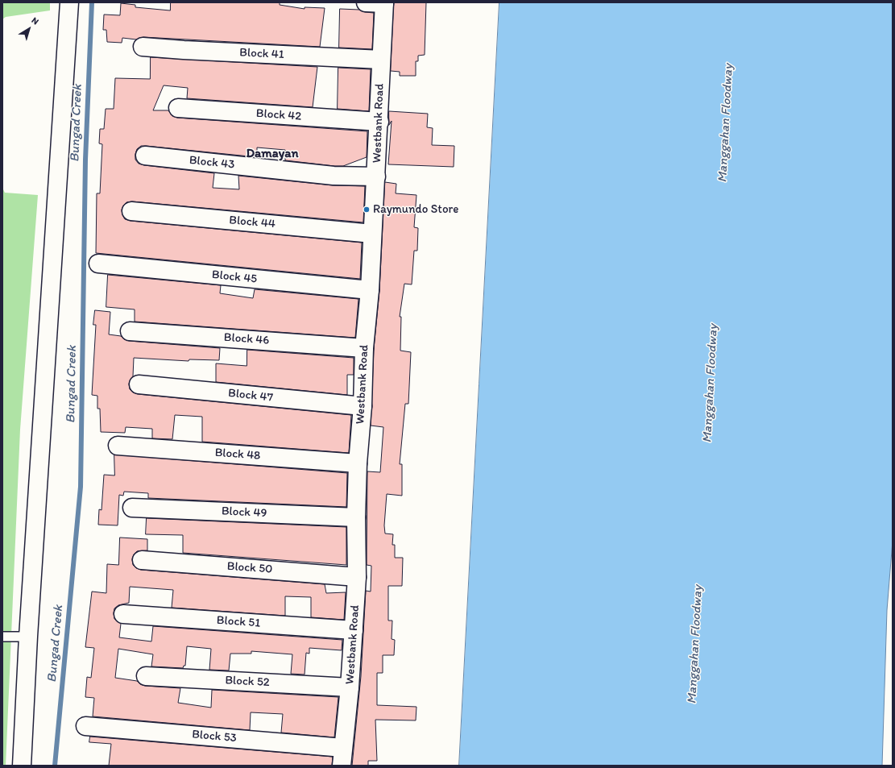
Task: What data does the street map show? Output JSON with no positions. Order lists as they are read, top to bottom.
{
  "streets": {
    "street": [
      "Block 41",
      "Block 42",
      "Westbank Road",
      "Block 43",
      "Block 44",
      "Block 45",
      "Block 46",
      "Block 47",
      "Block 48",
      "Block 49",
      "Block 50",
      "Block 51",
      "Block 52",
      "Block 53"
    ]
  },
  "crossings": [
    ["Block 41", "Westbank Road"],
    ["Block 42", "Westbank Road"],
    ["Westbank Road", "Block 43"],
    ["Westbank Road", "Block 44"],
    ["Westbank Road", "Block 45"],
    ["Westbank Road", "Block 46"],
    ["Westbank Road", "Block 47"],
    ["Westbank Road", "Block 48"],
    ["Westbank Road", "Block 49"],
    ["Westbank Road", "Block 50"],
    ["Westbank Road", "Block 51"],
    ["Westbank Road", "Block 52"],
    ["Westbank Road", "Block 53"]
  ],
  "districts": ["Damayan"],
  "water": ["Bungad Creek", "Manggahan Floodway"],
  "places": ["Raymundo Store"],
  "north": "top right"
}
